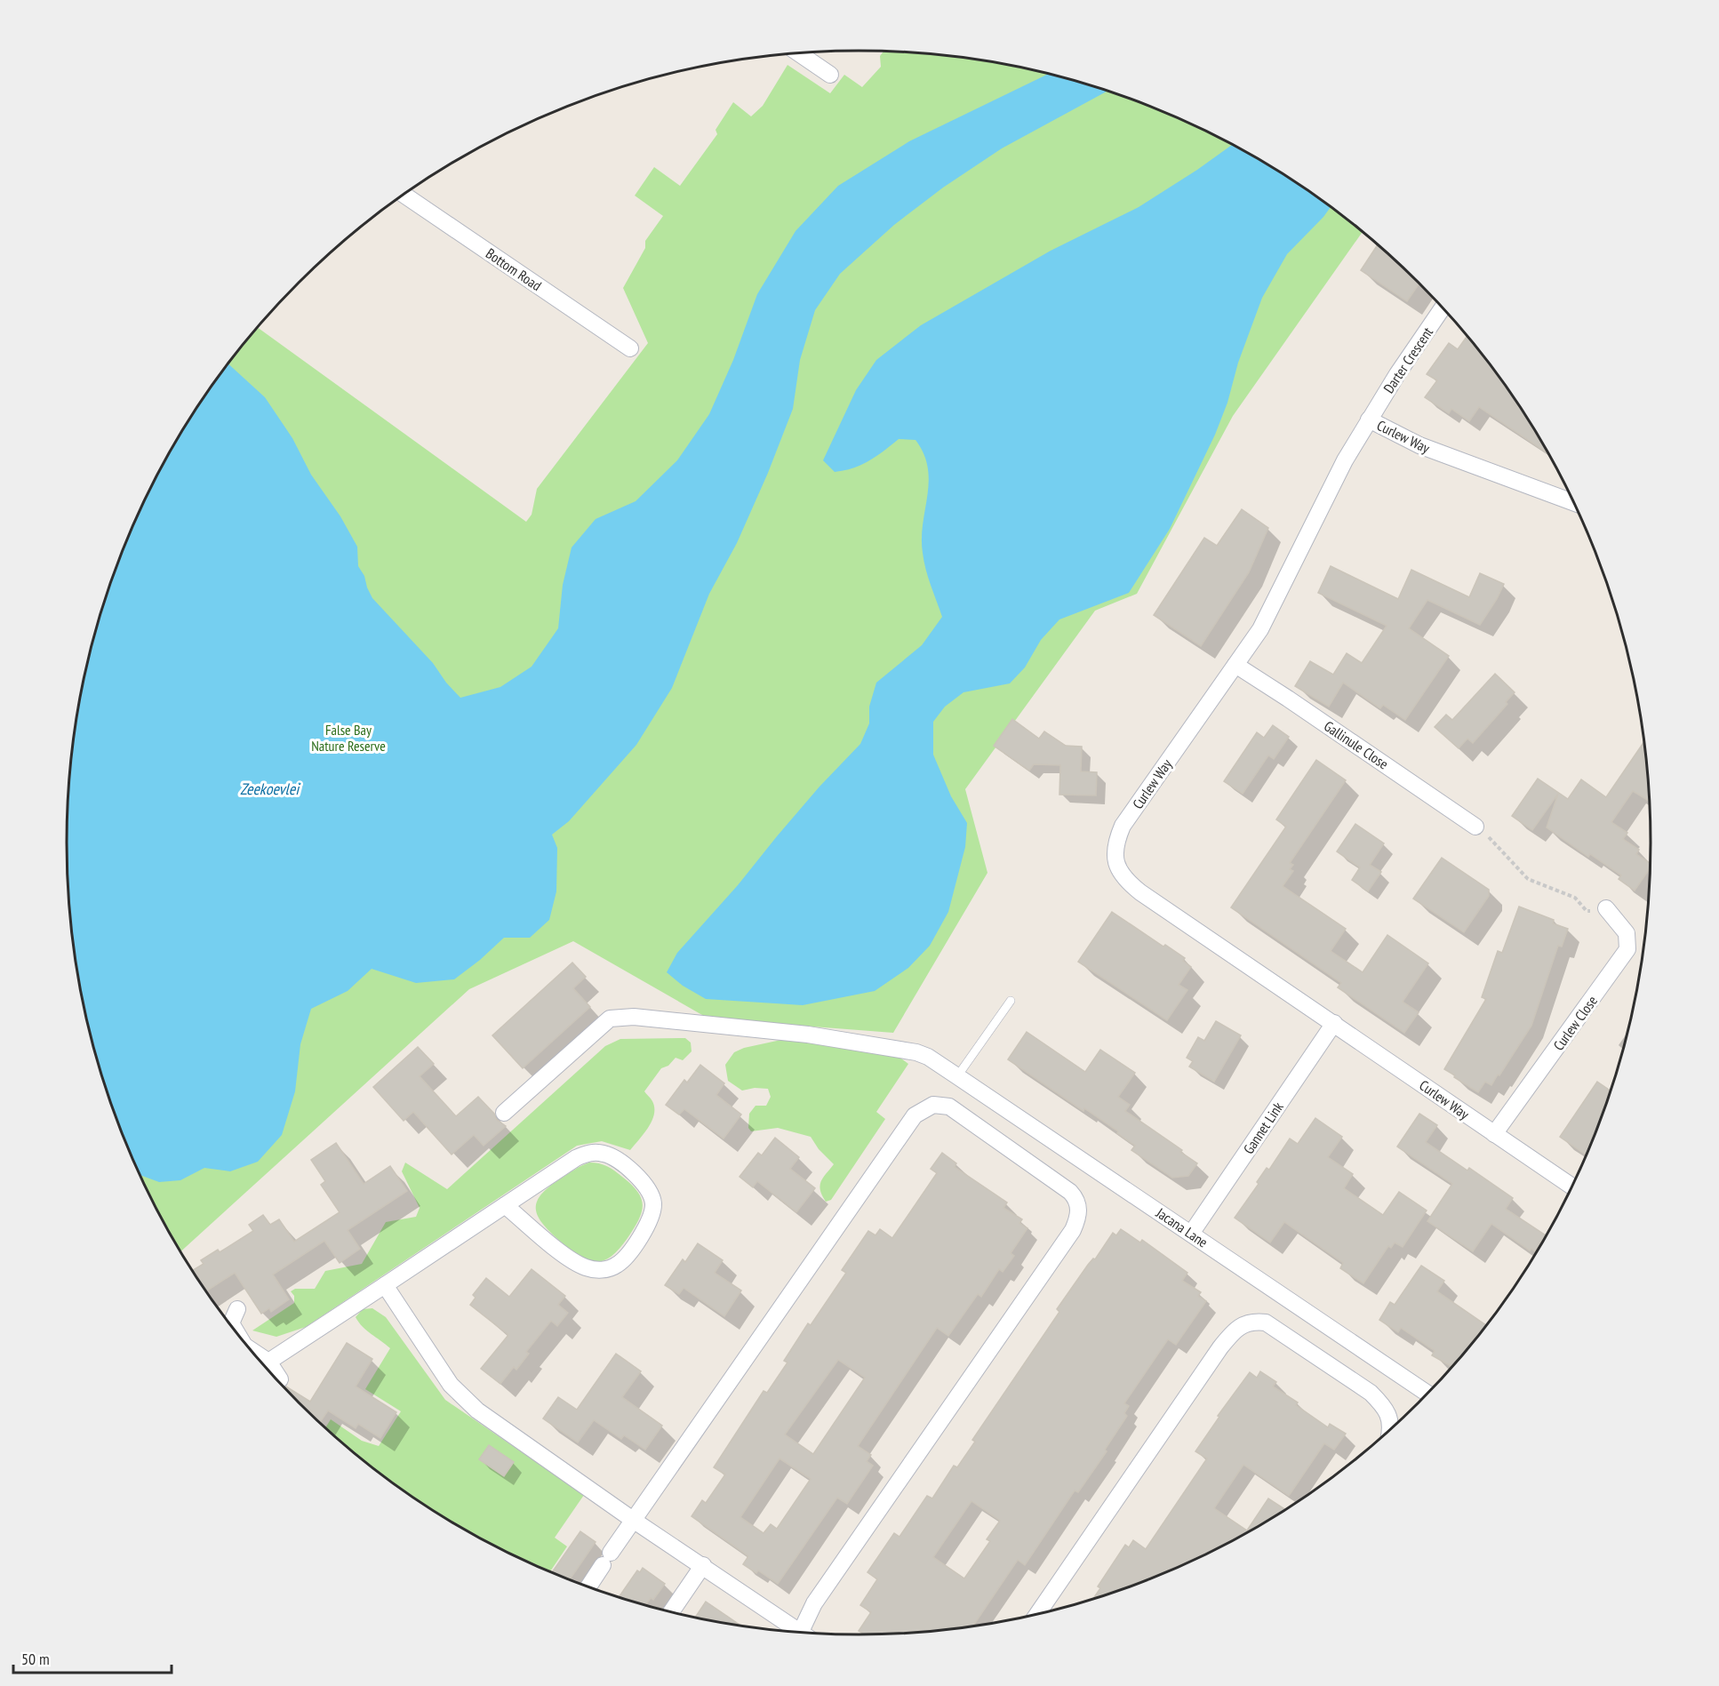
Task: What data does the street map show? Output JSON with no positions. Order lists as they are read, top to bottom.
{
  "streets": {
    "street": [
      "Bottom Road",
      "Darter Crescent",
      "Curlew Way",
      "Gallinule Close",
      "Curlew Close",
      "Gannet Link",
      "Jacana Lane"
    ]
  },
  "crossings": [
    ["Darter Crescent", "Curlew Way"],
    ["Curlew Way", "Gallinule Close"],
    ["Curlew Way", "Curlew Close"],
    ["Curlew Way", "Gannet Link"],
    ["Gannet Link", "Jacana Lane"]
  ],
  "water": ["Zeekoevlei"],
  "parks": ["False Bay Nature Reserve"],
  "scale_bar": "50 m"
}
